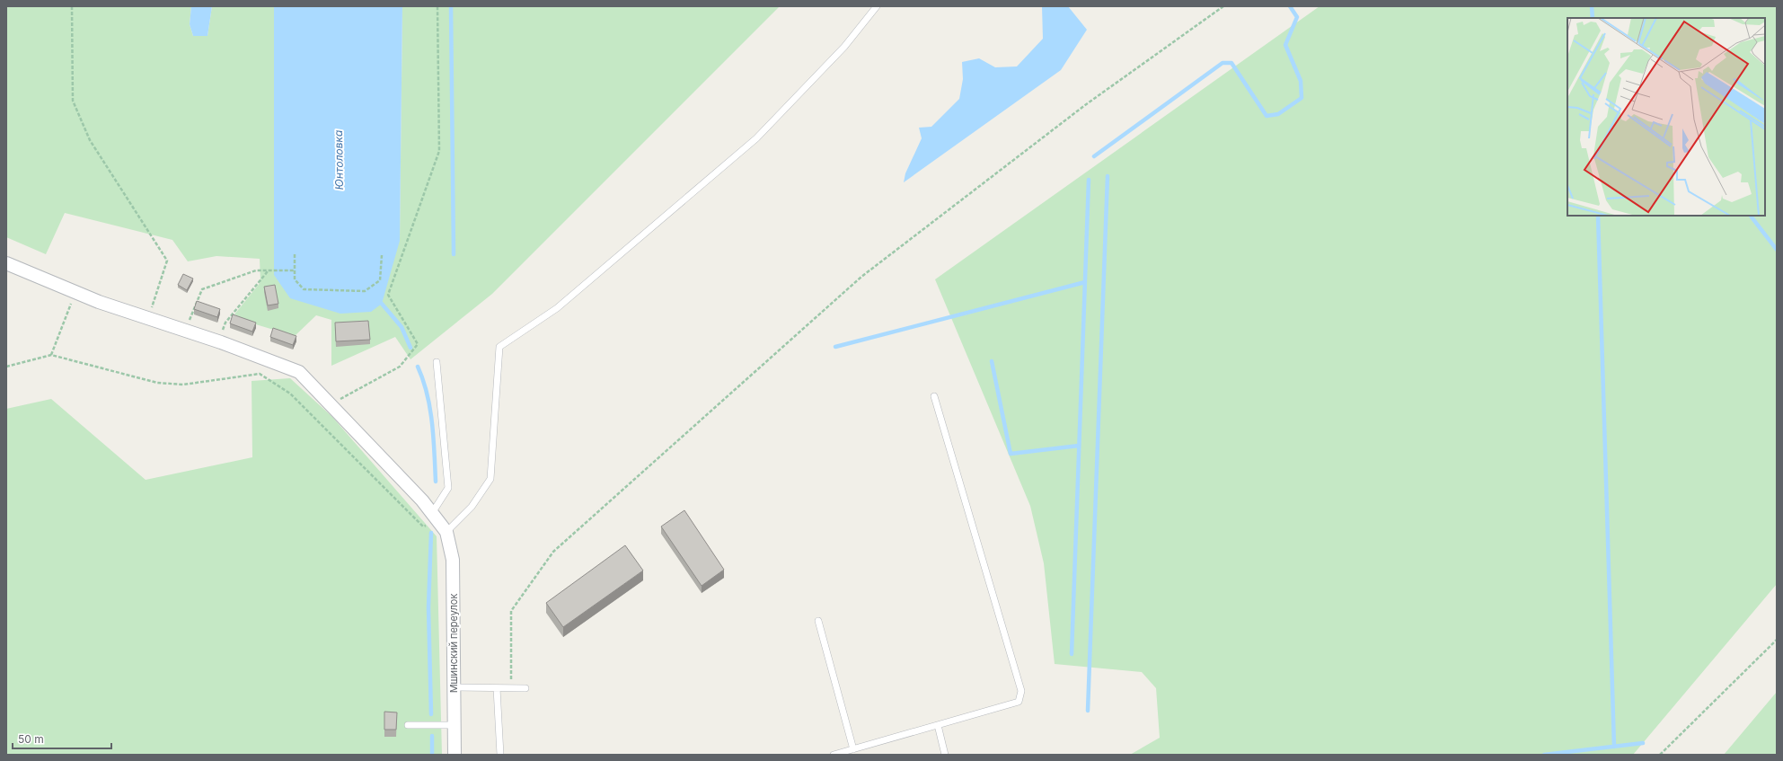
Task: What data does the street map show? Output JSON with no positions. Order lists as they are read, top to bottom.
{
  "streets": {
    "street": ["Мшинский переулок"]
  },
  "water": ["Юнтоловка"],
  "scale_bar": "50 m"
}
